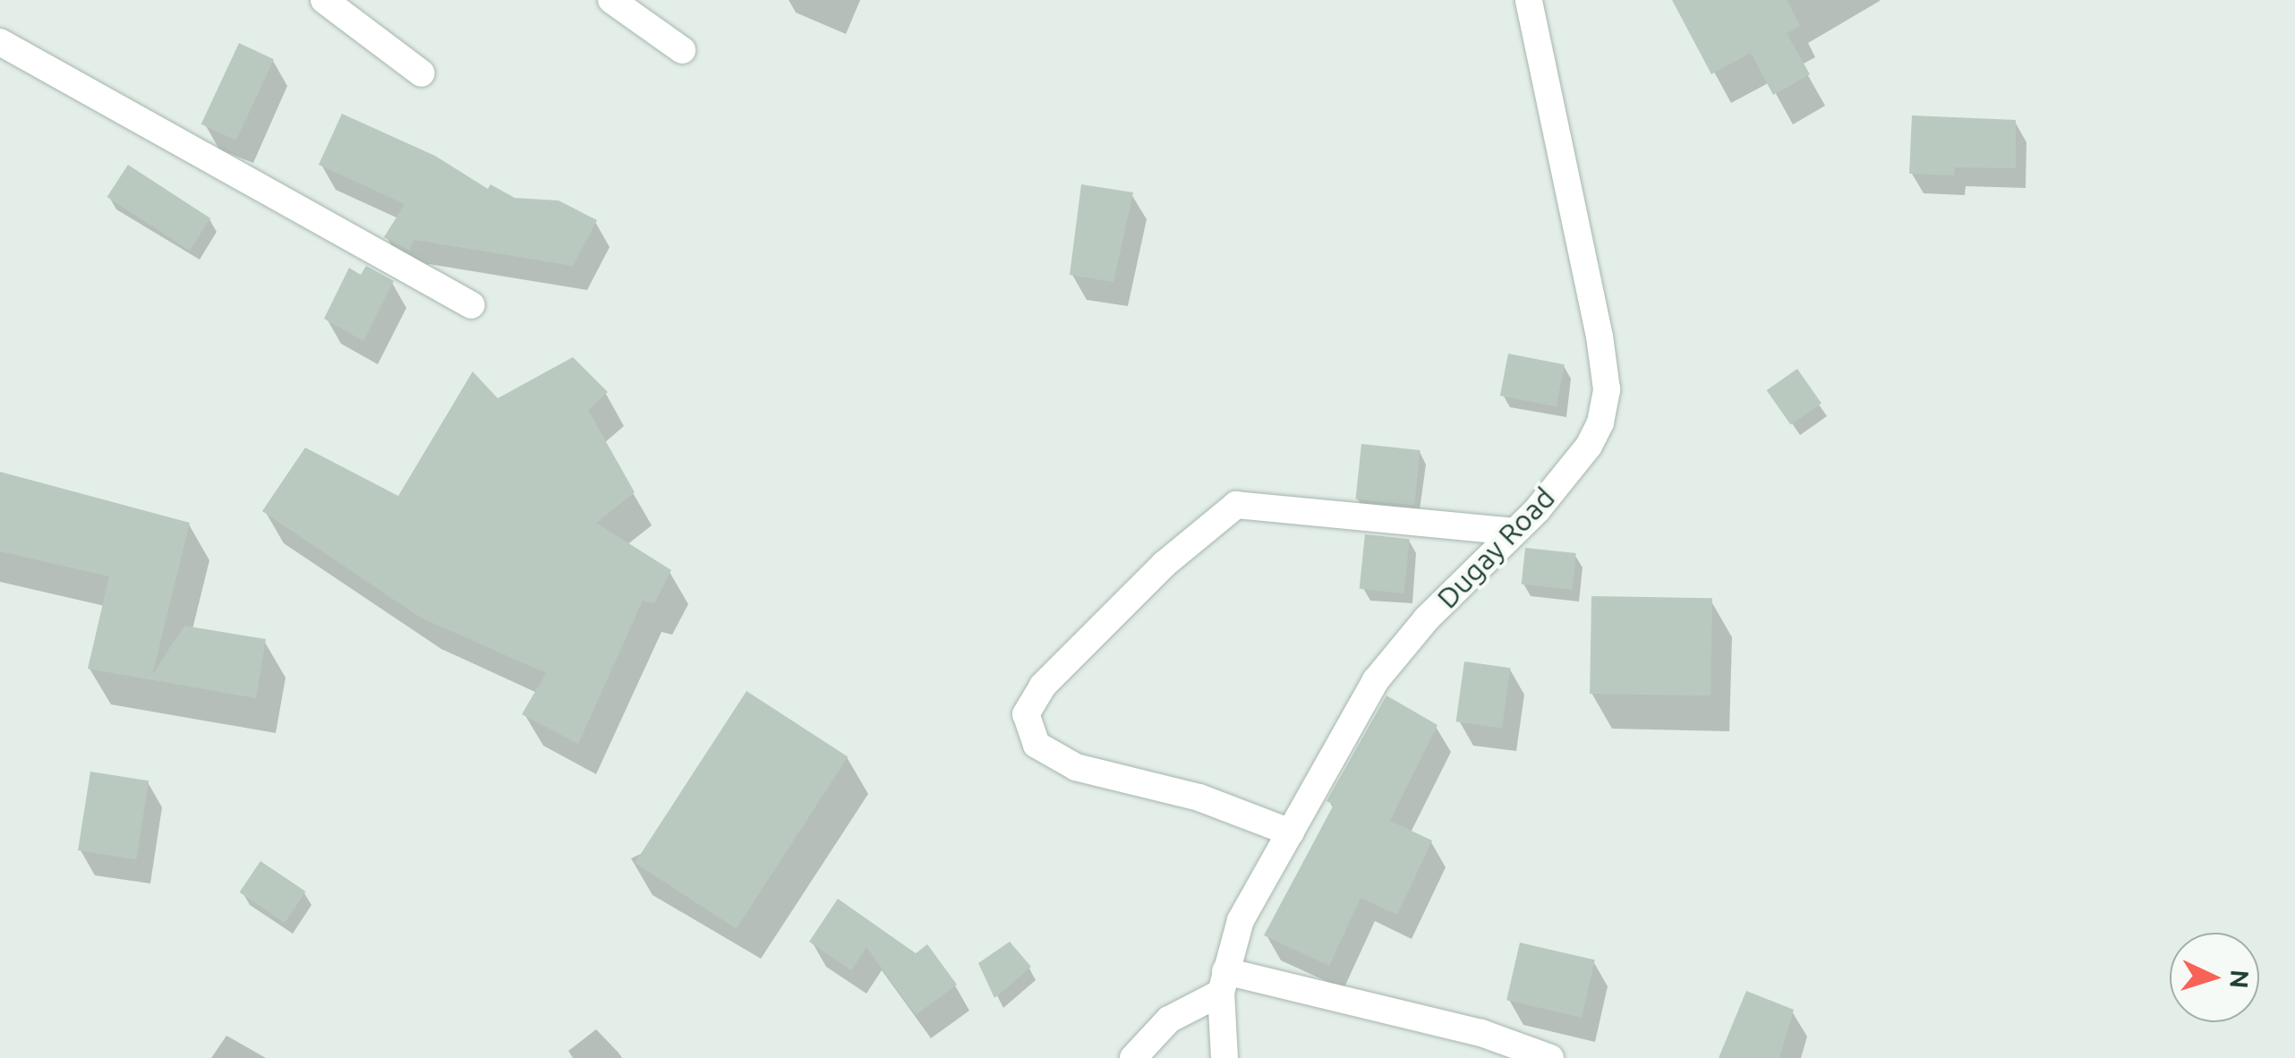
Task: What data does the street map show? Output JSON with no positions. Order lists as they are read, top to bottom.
{
  "streets": {
    "street": ["Dugay Road"]
  },
  "north": "right"
}
